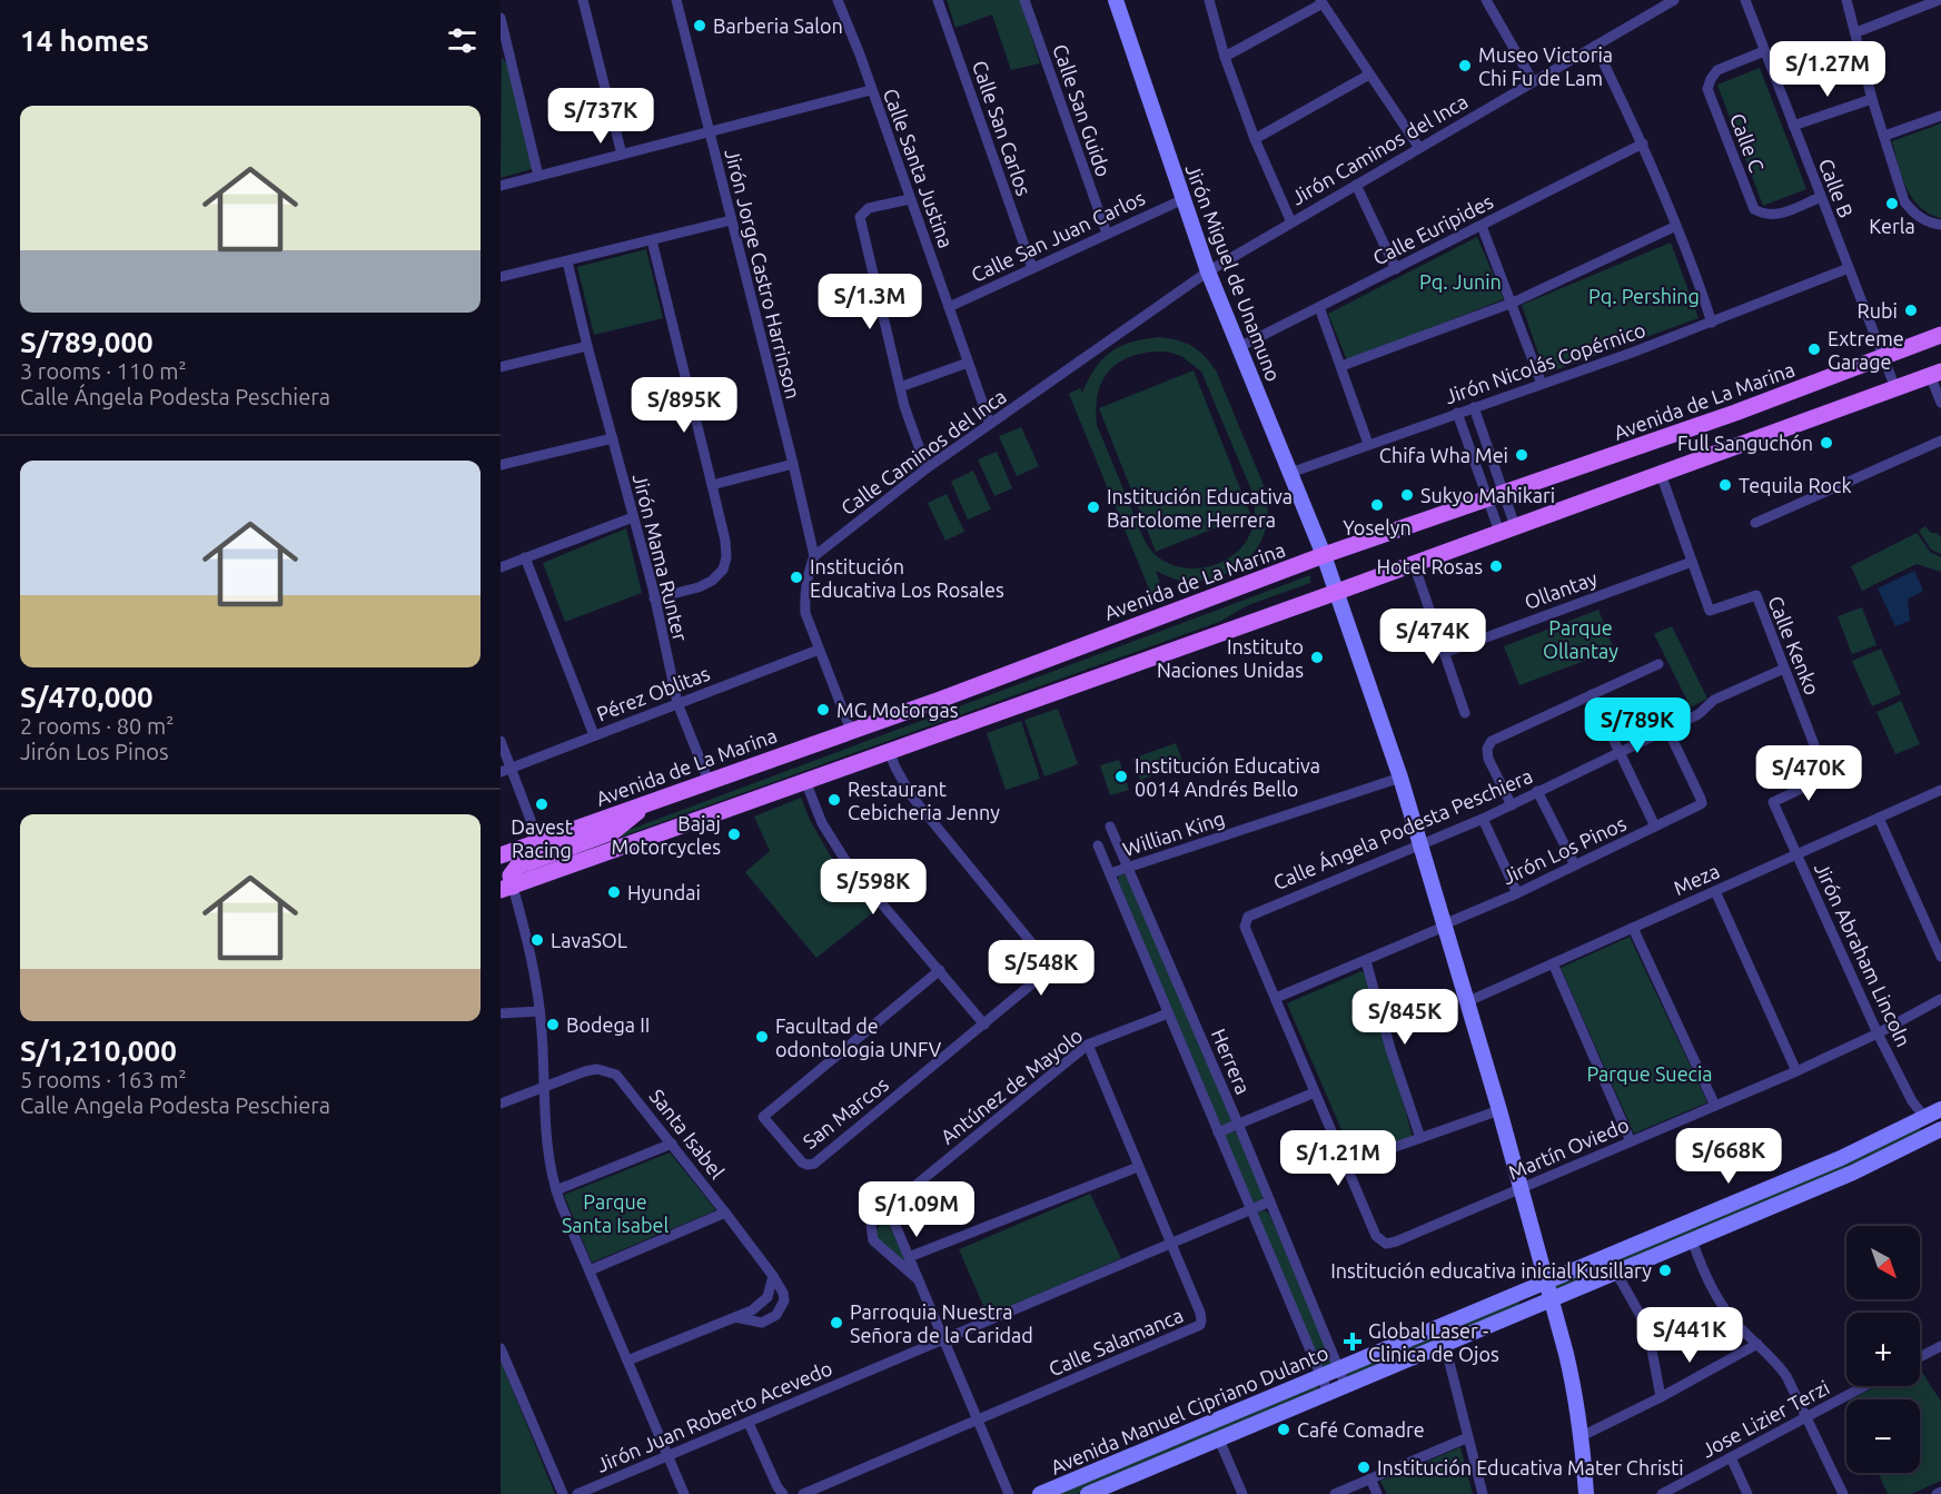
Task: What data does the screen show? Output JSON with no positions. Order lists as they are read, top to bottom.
{
  "streets": {
    "main road": ["Jirón Miguel de Unamuno", "Avenida de La Marina", "Avenida Manuel Cipriano Dulanto"],
    "street": [
      "Calle San Guido",
      "Calle San Carlos",
      "Calle C",
      "Jirón Caminos del Inca",
      "Calle Santa Justina",
      "Calle B",
      "Calle Euripides",
      "Calle San Juan Carlos",
      "Jirón Jorge Castro Harrinson",
      "Jirón Nicolás Copérnico",
      "Calle Caminos del Inca",
      "Jirón Mama Runter",
      "Ollantay",
      "Calle Kenko",
      "Pérez Oblitas",
      "Calle Ángela Podesta Peschiera",
      "Willian King",
      "Jirón Los Pinos",
      "Meza",
      "Jirón Abraham Lincoln",
      "Herrera",
      "Antúnez de Mayolo",
      "San Marcos",
      "Santa Isabel",
      "Martín Oviedo",
      "Calle Salamanca",
      "Jirón Juan Roberto Acevedo",
      "Jose Lizier Terzi"
    ]
  },
  "crossings": [
    ["Calle San Guido", "Calle San Juan Carlos"],
    ["Calle San Carlos", "Calle San Juan Carlos"],
    ["Calle C", "Calle B"],
    ["Jirón Caminos del Inca", "Jirón Miguel de Unamuno"],
    ["Jirón Caminos del Inca", "Calle Caminos del Inca"],
    ["Calle Santa Justina", "Calle San Juan Carlos"],
    ["Calle Santa Justina", "Calle Caminos del Inca"],
    ["Calle B", "Jirón Nicolás Copérnico"],
    ["Calle B", "Avenida de La Marina"],
    ["Calle Euripides", "Jirón Miguel de Unamuno"],
    ["Calle San Juan Carlos", "Jirón Miguel de Unamuno"],
    ["Jirón Miguel de Unamuno", "Jirón Nicolás Copérnico"],
    ["Jirón Miguel de Unamuno", "Avenida de La Marina"],
    ["Jirón Miguel de Unamuno", "Calle Caminos del Inca"],
    ["Jirón Miguel de Unamuno", "Calle Ángela Podesta Peschiera"],
    ["Jirón Miguel de Unamuno", "Willian King"],
    ["Jirón Miguel de Unamuno", "Jirón Los Pinos"],
    ["Jirón Miguel de Unamuno", "Meza"],
    ["Jirón Miguel de Unamuno", "Martín Oviedo"],
    ["Jirón Miguel de Unamuno", "Avenida Manuel Cipriano Dulanto"],
    ["Jirón Jorge Castro Harrinson", "Calle Caminos del Inca"],
    ["Avenida de La Marina", "Jirón Mama Runter"],
    ["Jirón Mama Runter", "Pérez Oblitas"],
    ["Ollantay", "Calle Kenko"],
    ["Calle Kenko", "Calle Ángela Podesta Peschiera"],
    ["Calle Kenko", "Jirón Abraham Lincoln"],
    ["Calle Ángela Podesta Peschiera", "Jirón Los Pinos"],
    ["Willian King", "Herrera"],
    ["Meza", "Jirón Abraham Lincoln"],
    ["Jirón Abraham Lincoln", "Martín Oviedo"],
    ["Jirón Abraham Lincoln", "Avenida Manuel Cipriano Dulanto"],
    ["Herrera", "Antúnez de Mayolo"],
    ["Herrera", "Avenida Manuel Cipriano Dulanto"],
    ["Herrera", "Jirón Juan Roberto Acevedo"],
    ["Antúnez de Mayolo", "Calle Salamanca"],
    ["Antúnez de Mayolo", "Jirón Juan Roberto Acevedo"],
    ["Calle Salamanca", "Jirón Juan Roberto Acevedo"]
  ],
  "parks": [
    "Pq. Junin",
    "Pq. Pershing",
    "Parque Ollantay",
    "Parque Suecia",
    "Parque Santa Isabel"
  ],
  "places": {
    "other": [
      "Barberia Salon",
      "Museo Victoria Chi Fu de Lam",
      "Kerla",
      "Rubi",
      "Extreme Garage",
      "Full Sanguchón",
      "Chifa Wha Mei",
      "Tequila Rock",
      "Sukyo Mahikari",
      "Yoselyn",
      "Institución Educativa Bartolome Herrera",
      "Hotel Rosas",
      "Institución Educativa Los Rosales",
      "Instituto Naciones Unidas",
      "MG Motorgas",
      "Institución Educativa 0014 Andrés Bello",
      "Restaurant Cebicheria Jenny",
      "Davest Racing",
      "Bajaj Motorcycles",
      "Hyundai",
      "LavaSOL",
      "Bodega II",
      "Facultad de odontologia UNFV",
      "Institución educativa inicial Kusillary",
      "Parroquia Nuestra Señora de la Caridad",
      "Café Comadre",
      "Institución Educativa Mater Christi"
    ],
    "health": ["Global Laser - Clinica de Ojos"]
  },
  "north": "bottom right",
  "page": {
    "heading": "14 homes",
    "price": [
      "S/1.27M",
      "S/737K",
      "S/1.3M",
      "S/895K",
      "S/474K",
      "S/789K",
      "S/470K",
      "S/598K",
      "S/548K",
      "S/845K",
      "S/668K",
      "S/1.21M",
      "S/1.09M",
      "S/441K"
    ],
    "list": [
      {
        "name": "S/789,000",
        "note": "3 rooms · 110 m² · Calle Ángela Podesta Peschiera"
      },
      {
        "name": "S/470,000",
        "note": "2 rooms · 80 m² · Jirón Los Pinos"
      },
      {
        "name": "S/1,210,000",
        "note": "5 rooms · 163 m² · Calle Angela Podesta Peschiera"
      }
    ],
    "map_buttons": ["+", "−"]
  }
}
